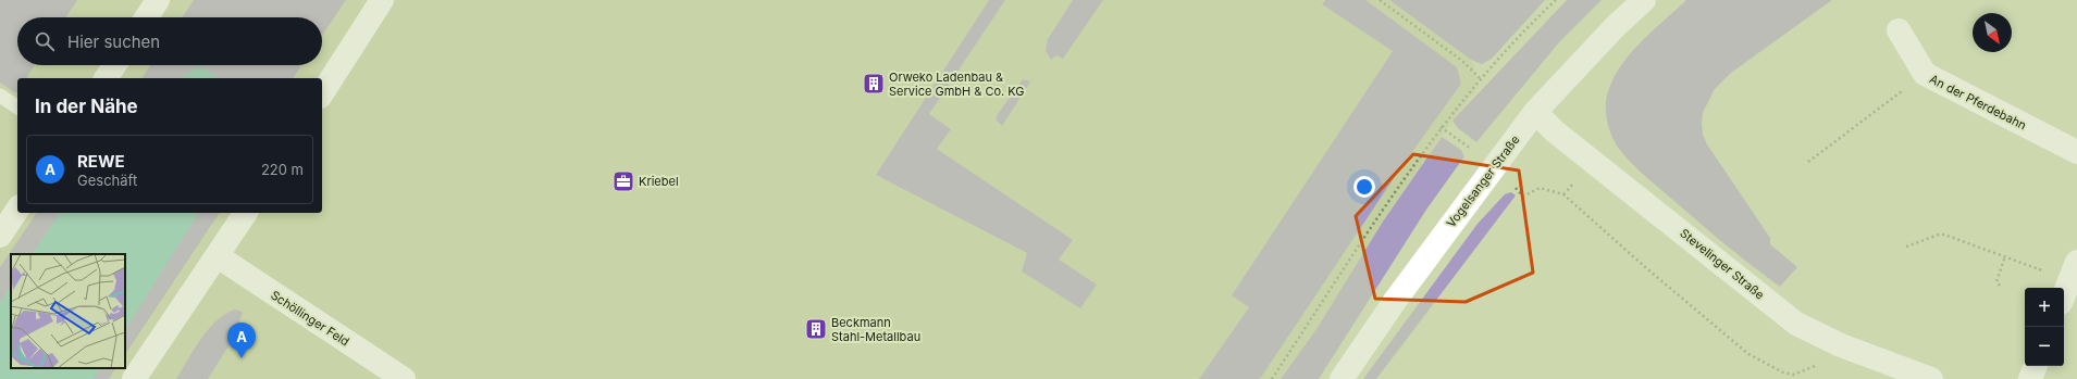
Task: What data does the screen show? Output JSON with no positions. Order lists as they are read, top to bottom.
{
  "streets": {
    "street": [
      "An der Pferdebahn",
      "Vogelsanger Straße",
      "Stevelinger Straße",
      "Schöllinger Feld"
    ]
  },
  "crossings": [
    ["Vogelsanger Straße", "Stevelinger Straße"]
  ],
  "places": {
    "building": ["Orweko Ladenbau & Service GmbH & Co. KG", "Beckmann Stahl-Metallbau"],
    "office": ["Kriebel"]
  },
  "north": "bottom right",
  "page": {
    "search": "Hier suchen",
    "heading": "In der Nähe",
    "list": [
      {
        "mark": "A",
        "name": "REWE",
        "note": "Geschäft",
        "value": "220 m"
      }
    ],
    "map_buttons": ["+", "−"],
    "pins": "A"
  }
}
